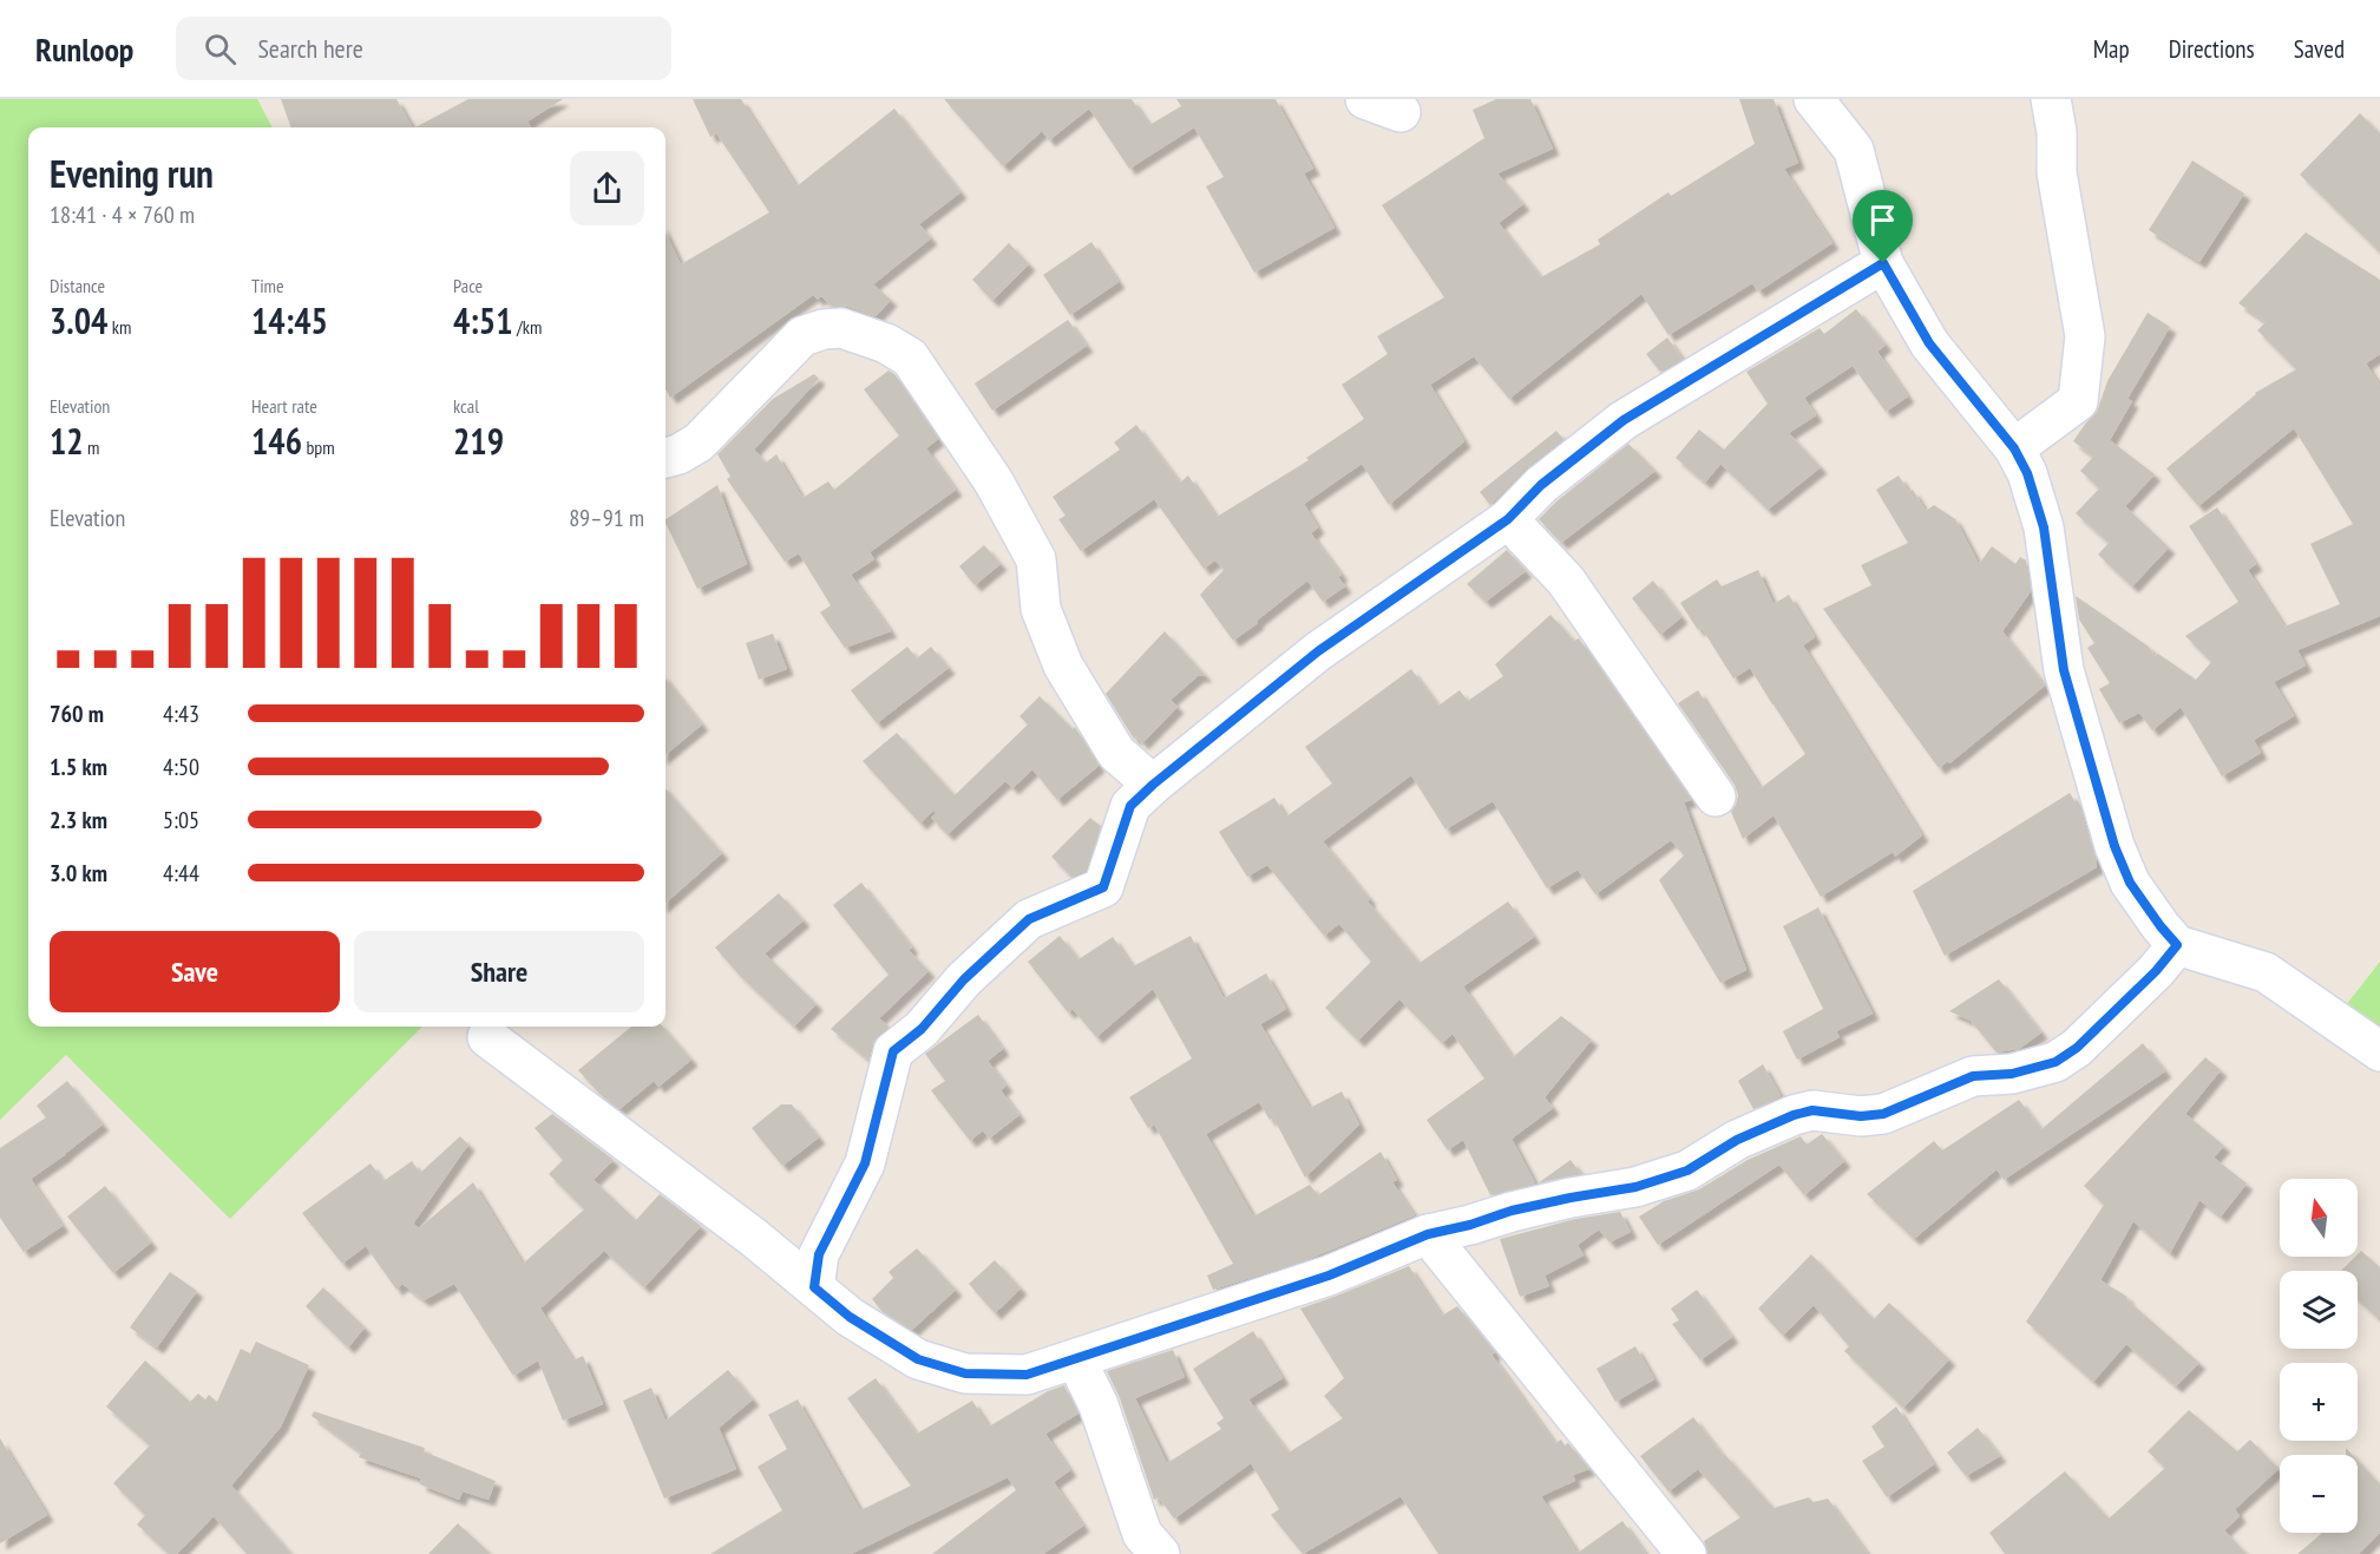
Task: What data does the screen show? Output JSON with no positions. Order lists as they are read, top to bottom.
{
  "north": "top",
  "page": {
    "header": "Runloop",
    "search": "Search here",
    "nav": ["Map", "Directions", "Saved"],
    "heading": ["Evening run", "18:41 · 4 × 760 m"],
    "stats": [
      ["Distance", "3.04 km"],
      ["Time", "14:45"],
      ["Pace", "4:51 /km"],
      ["Elevation", "12 m"],
      ["Heart rate", "146 bpm"],
      ["kcal", "219"]
    ],
    "chart": ["Elevation", "89–91 m"],
    "list": [
      {
        "name": "760 m",
        "note": "4:43"
      },
      {
        "name": "1.5 km",
        "note": "4:50"
      },
      {
        "name": "2.3 km",
        "note": "5:05"
      },
      {
        "name": "3.0 km",
        "note": "4:44"
      }
    ],
    "buttons": ["Save", "Share"],
    "map_buttons": ["+", "−"]
  }
}
